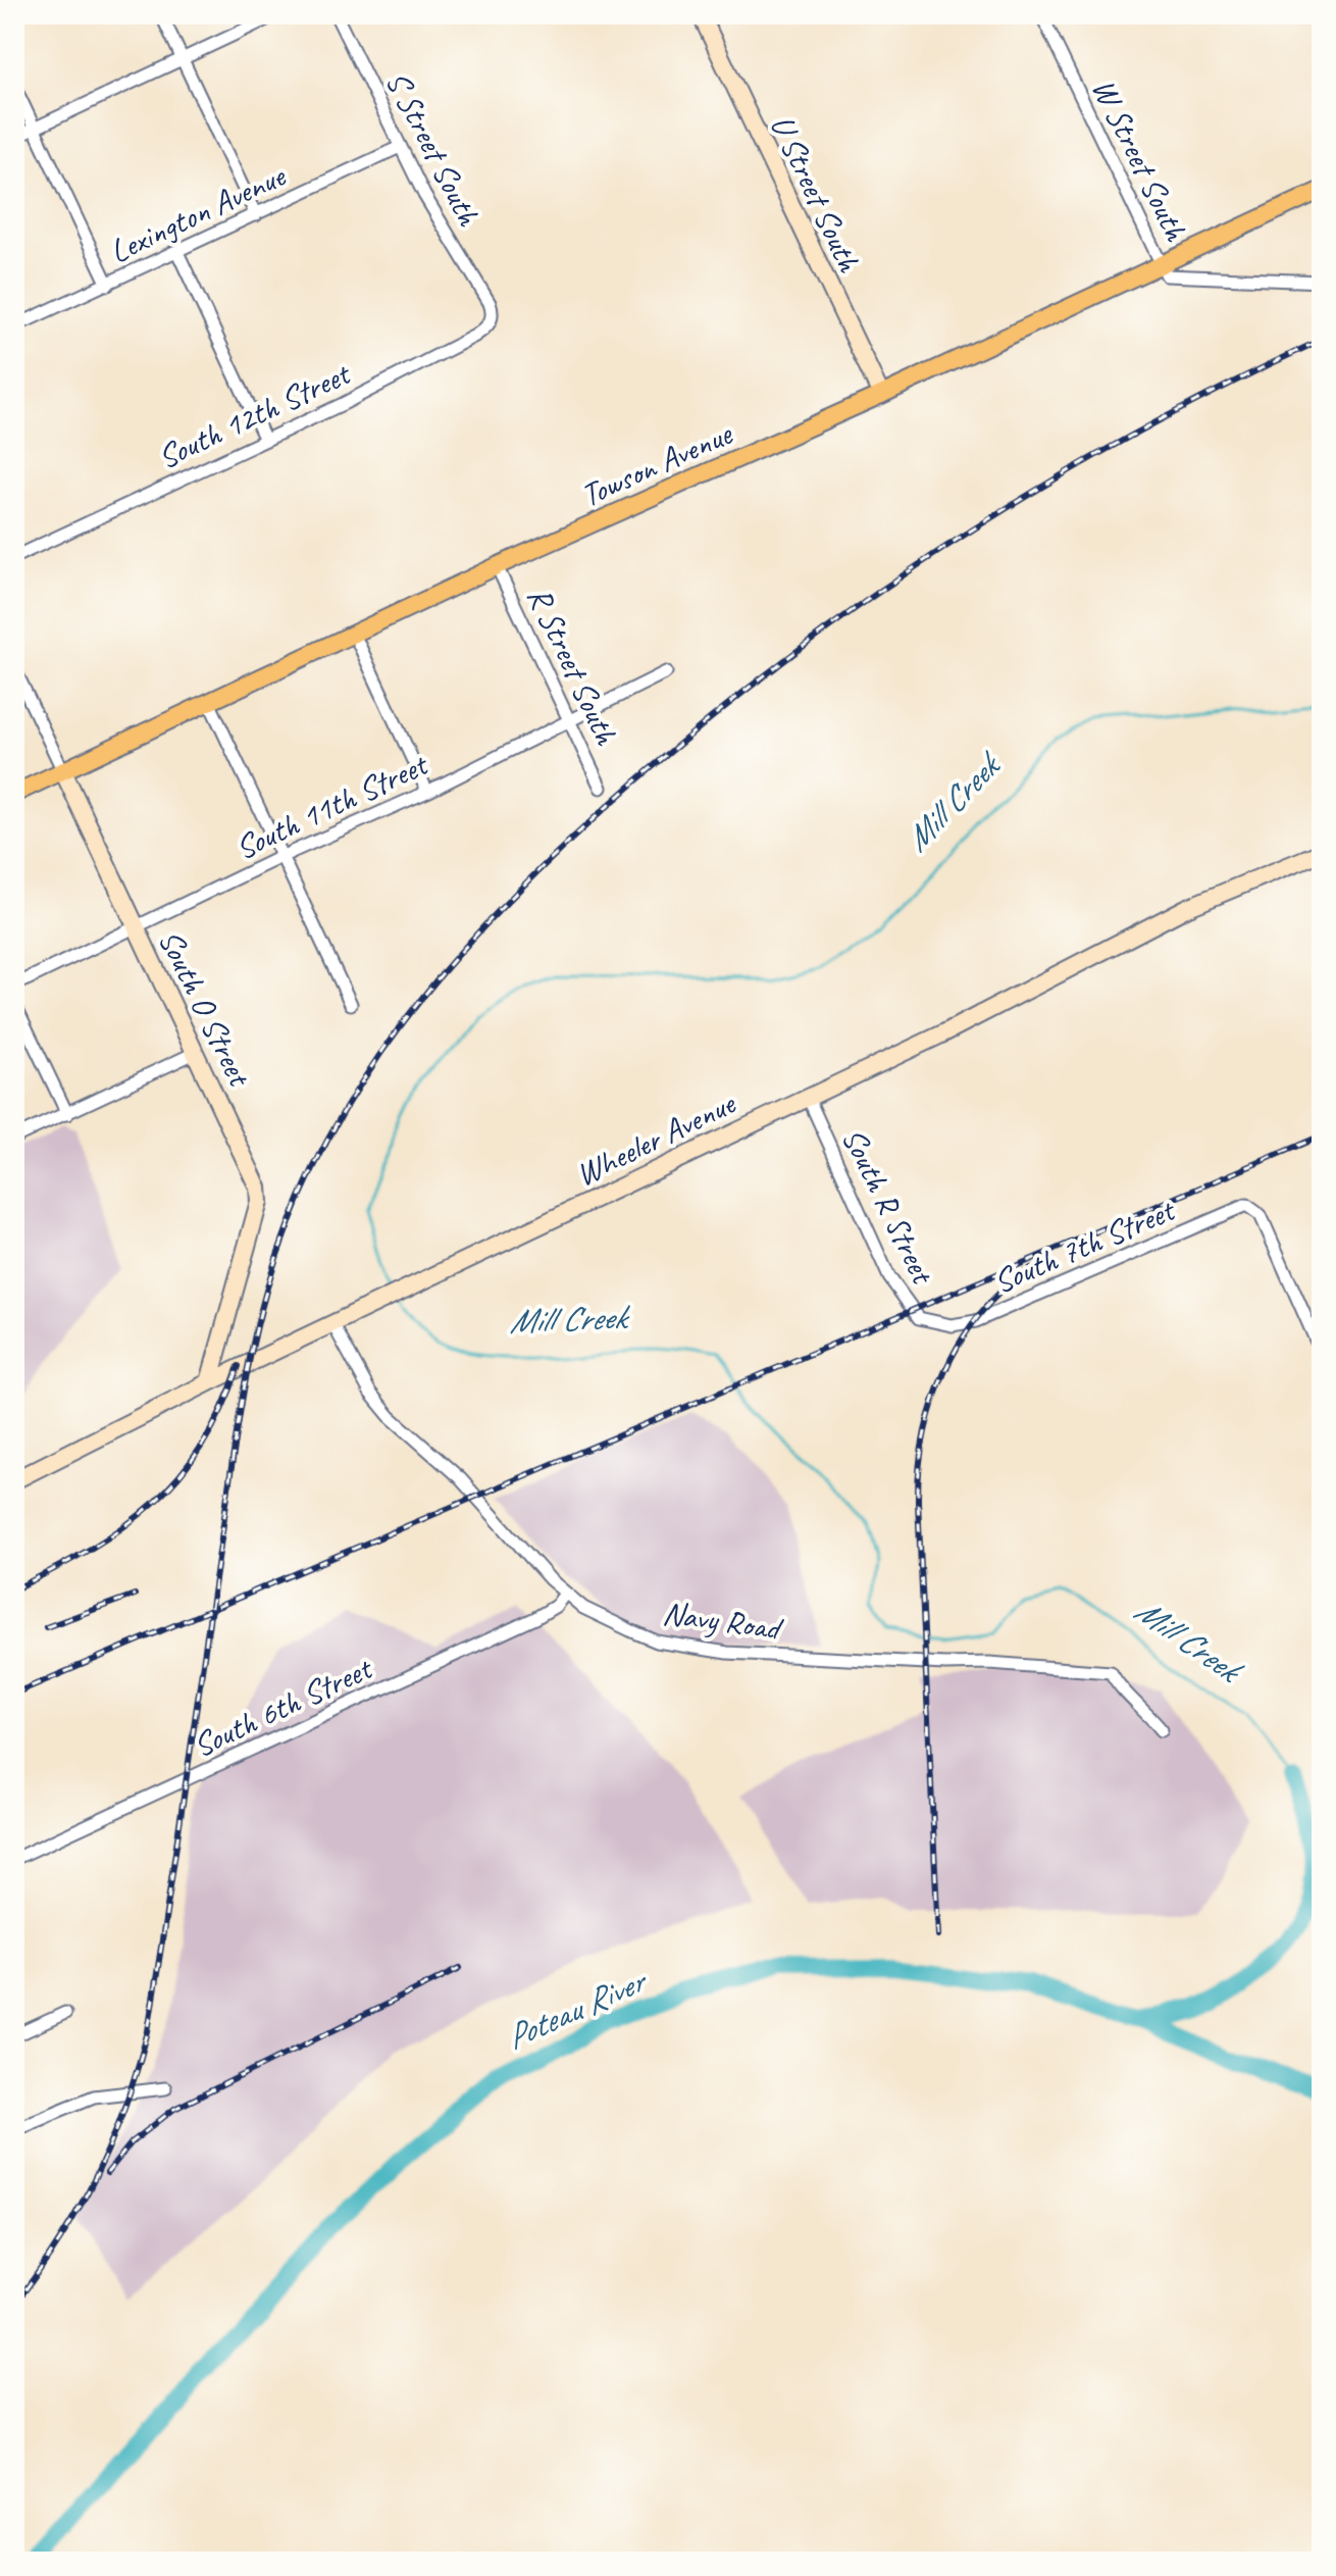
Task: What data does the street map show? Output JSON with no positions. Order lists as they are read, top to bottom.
{
  "streets": {
    "main road": [
      "U Street South",
      "Towson Avenue",
      "South O Street",
      "Wheeler Avenue"
    ],
    "street": [
      "S Street South",
      "W Street South",
      "Lexington Avenue",
      "South 12th Street",
      "R Street South",
      "South 11th Street",
      "South R Street",
      "South 7th Street",
      "Navy Road",
      "South 6th Street"
    ]
  },
  "crossings": [
    ["S Street South", "Lexington Avenue"],
    ["S Street South", "South 12th Street"],
    ["W Street South", "Towson Avenue"],
    ["U Street South", "Towson Avenue"],
    ["Towson Avenue", "R Street South"],
    ["Towson Avenue", "South O Street"],
    ["R Street South", "South 11th Street"],
    ["South 11th Street", "South O Street"],
    ["South O Street", "Wheeler Avenue"],
    ["Wheeler Avenue", "South R Street"],
    ["Wheeler Avenue", "Navy Road"],
    ["South R Street", "South 7th Street"],
    ["Navy Road", "South 6th Street"]
  ],
  "water": ["Mill Creek", "Poteau River"]
}
